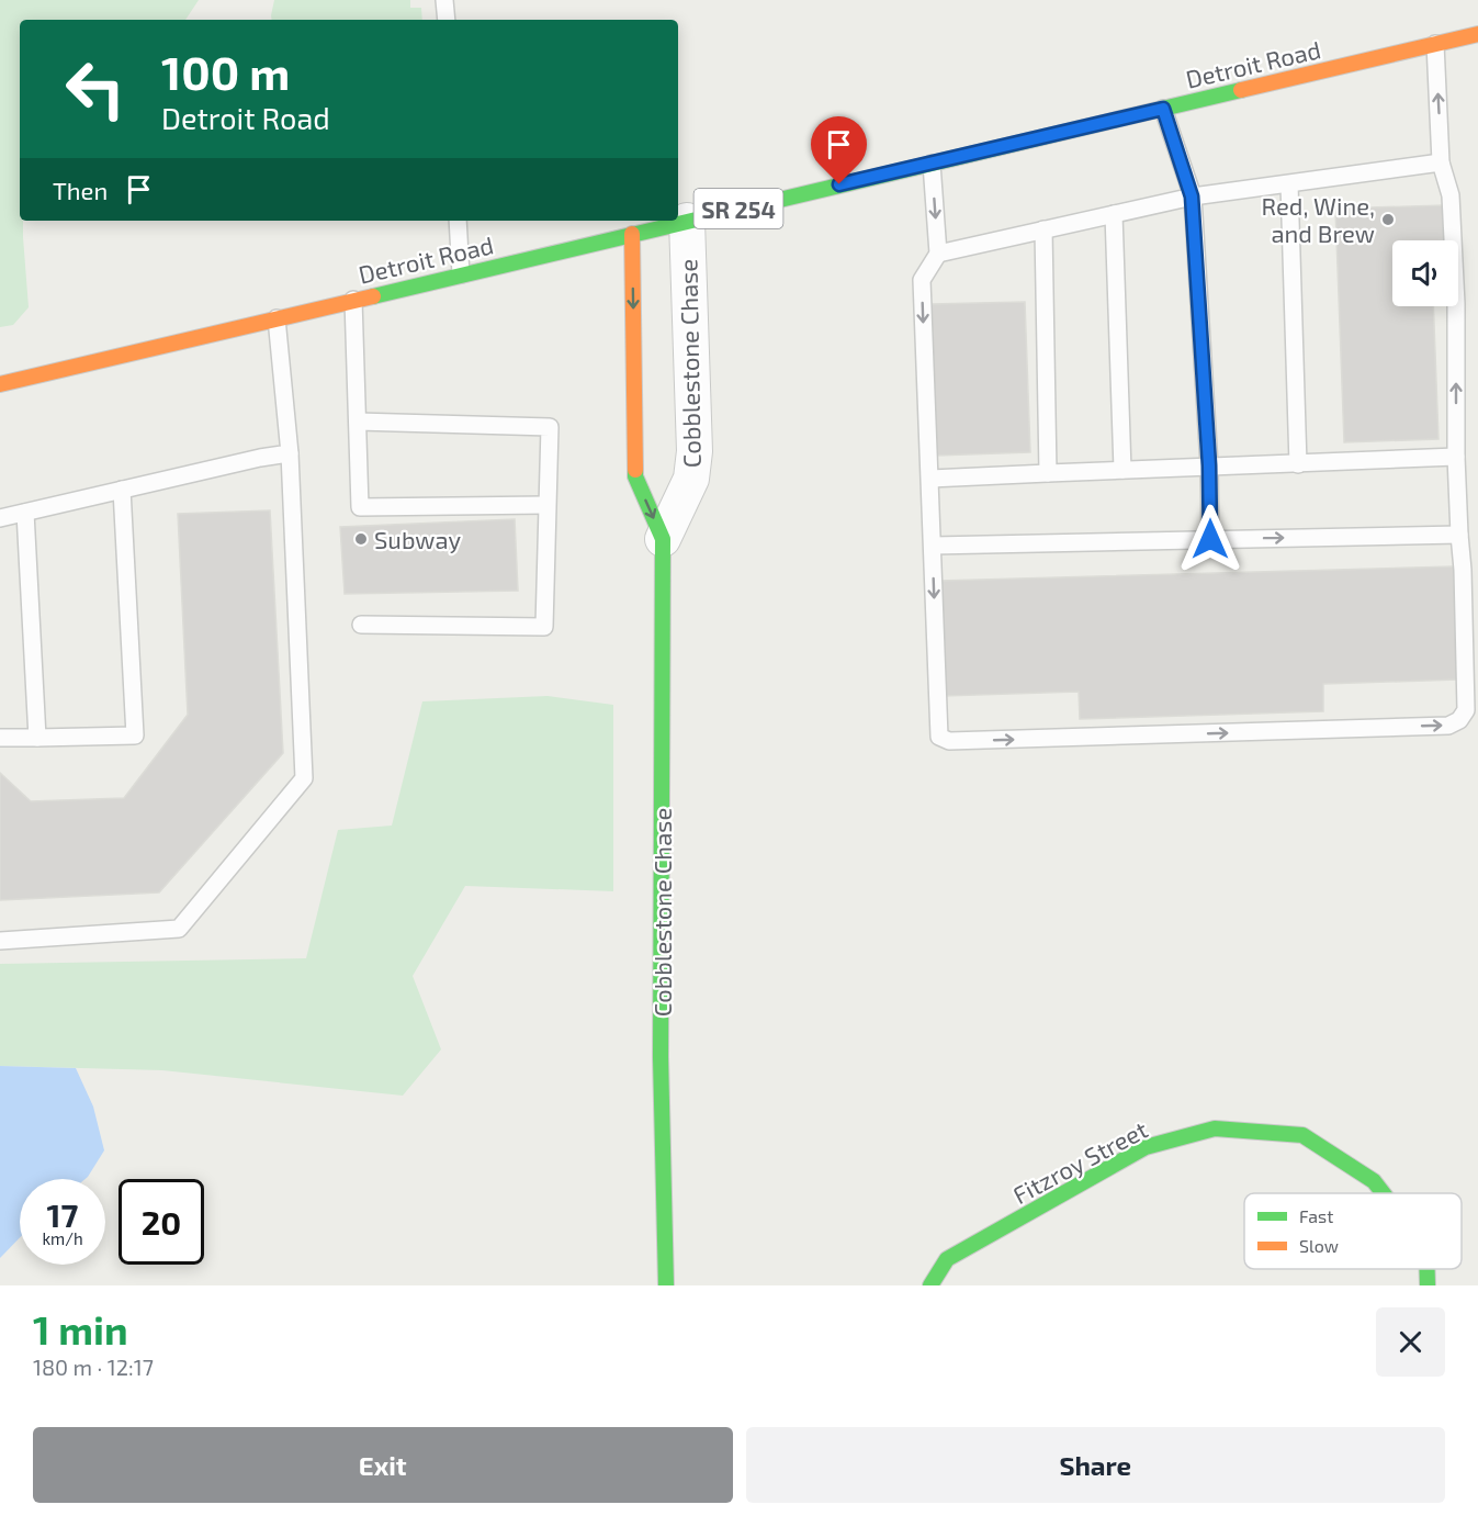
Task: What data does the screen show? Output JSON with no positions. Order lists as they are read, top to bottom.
{
  "streets": {
    "street": [
      "Detroit Road",
      "SR 254",
      "Cobblestone Chase",
      "Fitzroy Street"
    ]
  },
  "crossings": [
    ["Detroit Road", "Cobblestone Chase"]
  ],
  "places": ["Red, Wine, and Brew", "Subway"],
  "legend": ["Fast", "Slow"],
  "page": {
    "turn": ["100 m", "Detroit Road"],
    "then": "Then",
    "speed": "17 km/h",
    "limit": "20",
    "heading": ["1 min", "180 m · 12:17"],
    "buttons": ["Exit", "Share"]
  }
}
